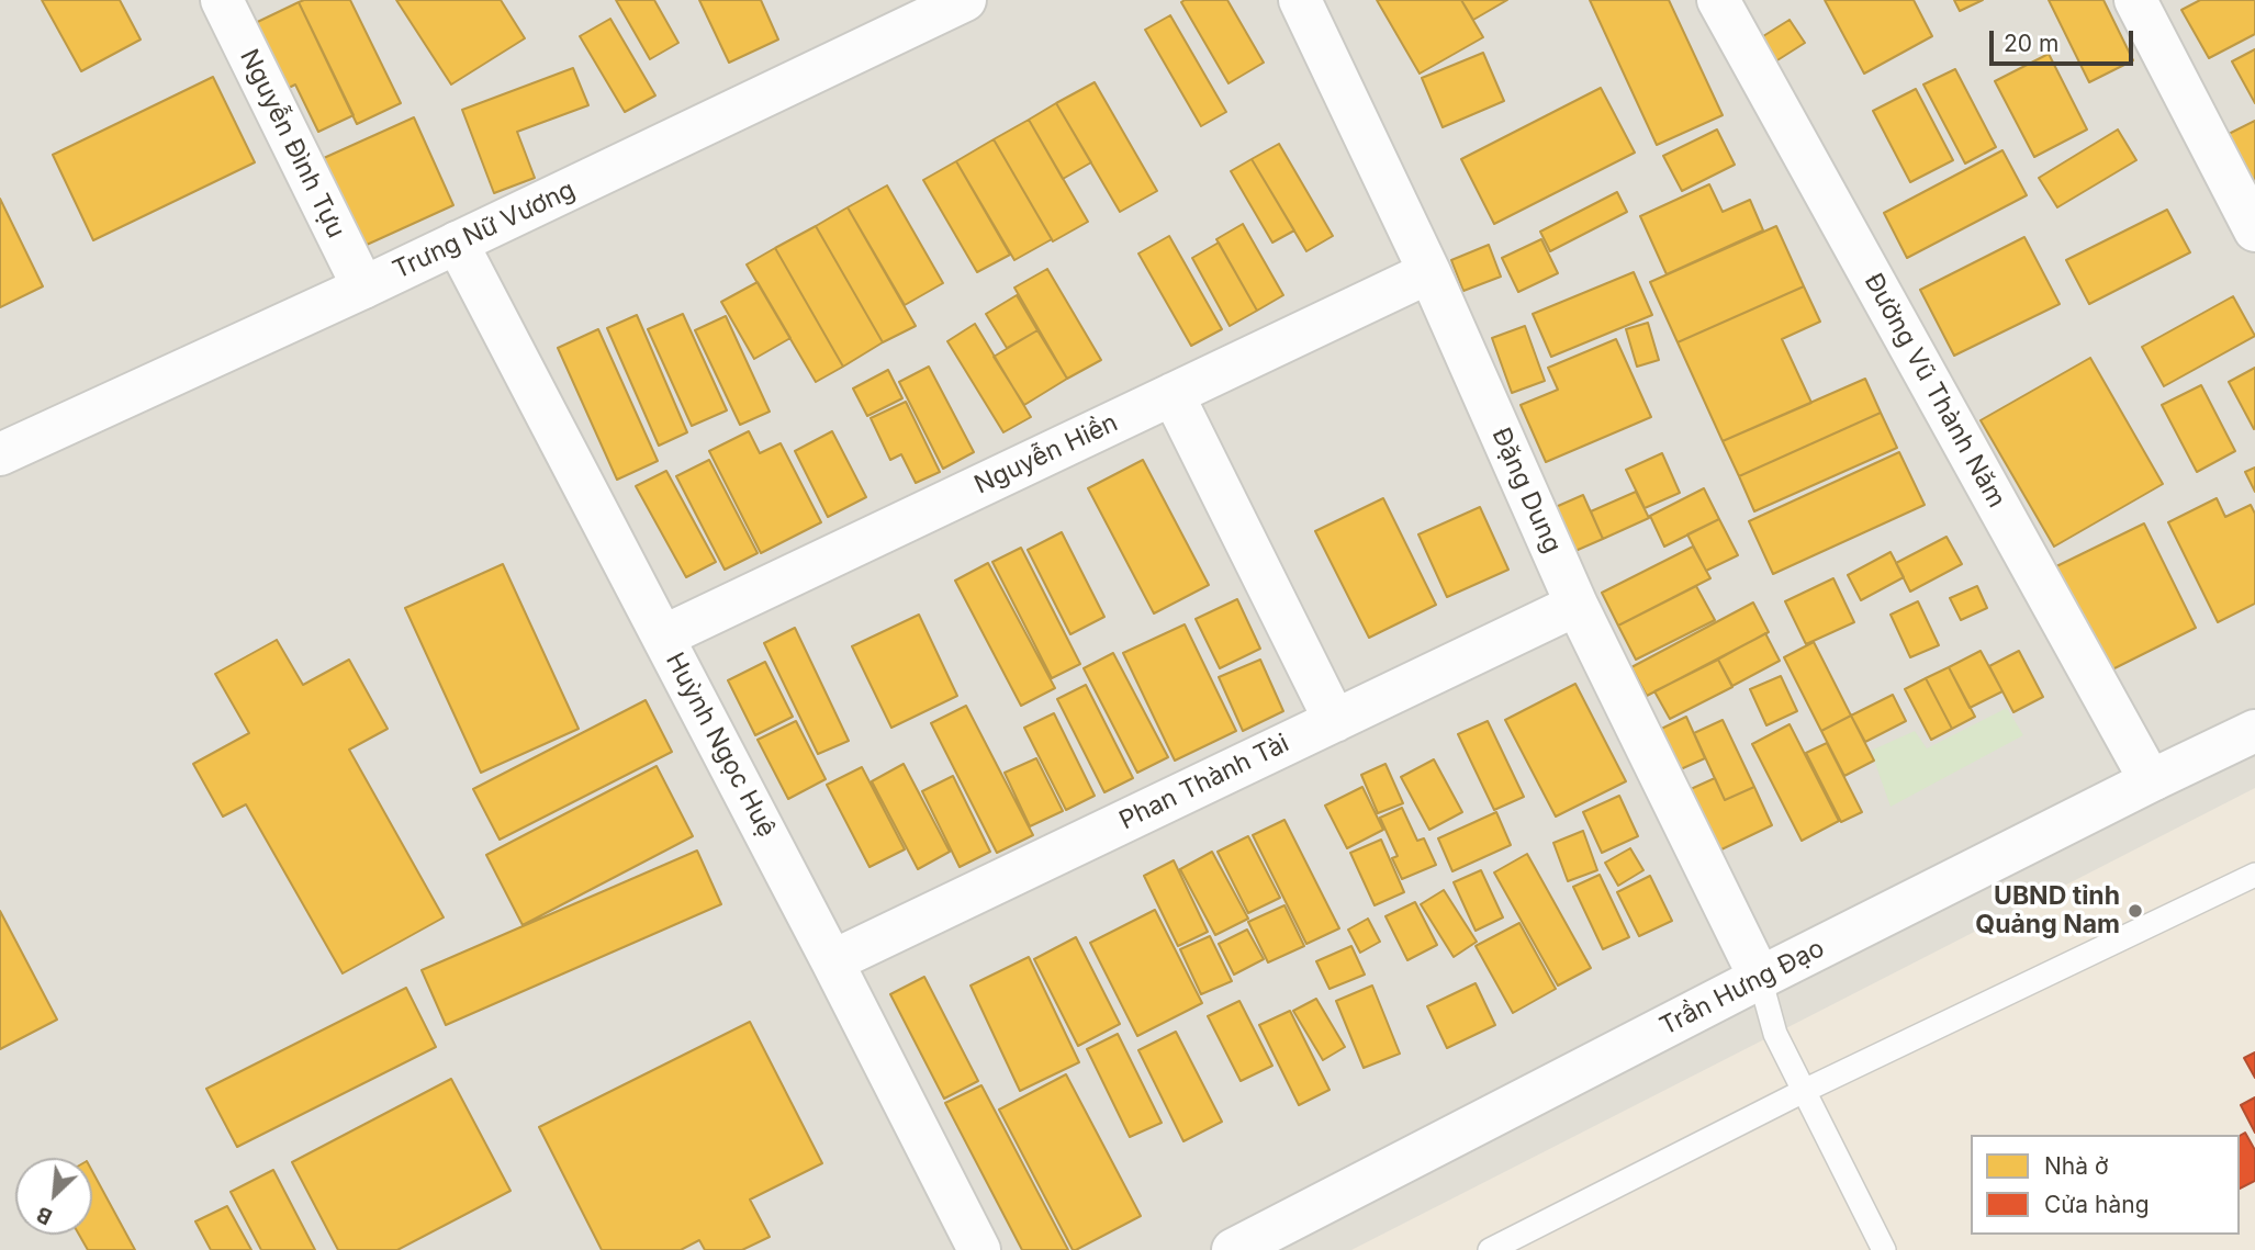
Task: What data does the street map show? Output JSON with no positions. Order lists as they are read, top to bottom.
{
  "streets": {
    "street": [
      "Nguyễn Đình Tựu",
      "Trưng Nữ Vương",
      "Đường Vũ Thành Năm",
      "Nguyễn Hiền",
      "Đặng Dung",
      "Huỳnh Ngọc Huệ",
      "Phan Thành Tài",
      "Trần Hưng Đạo"
    ]
  },
  "crossings": [
    ["Nguyễn Đình Tựu", "Trưng Nữ Vương"],
    ["Trưng Nữ Vương", "Huỳnh Ngọc Huệ"],
    ["Đường Vũ Thành Năm", "Trần Hưng Đạo"],
    ["Nguyễn Hiền", "Đặng Dung"],
    ["Nguyễn Hiền", "Huỳnh Ngọc Huệ"],
    ["Đặng Dung", "Phan Thành Tài"],
    ["Đặng Dung", "Trần Hưng Đạo"],
    ["Huỳnh Ngọc Huệ", "Phan Thành Tài"]
  ],
  "places": ["UBND tỉnh Quảng Nam"],
  "legend": ["Nhà ở", "Cửa hàng"],
  "scale_bar": "20 m",
  "north": "bottom left"
}
